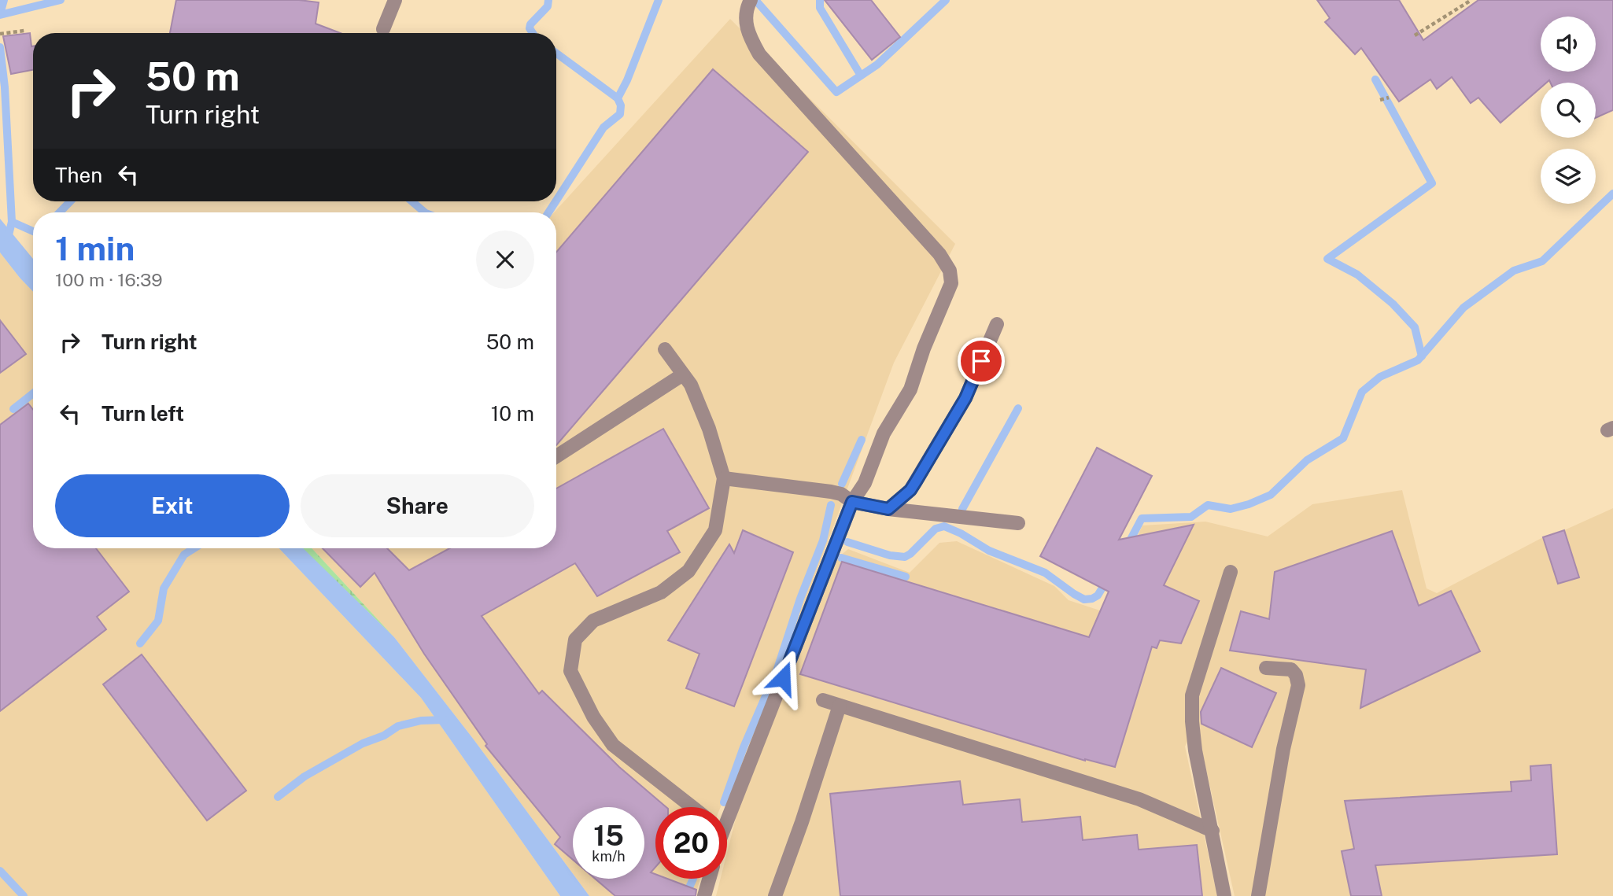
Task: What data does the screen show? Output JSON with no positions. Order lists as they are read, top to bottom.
{
  "page": {
    "turn": ["50 m", "Turn right"],
    "then": "Then",
    "heading": ["1 min", "100 m · 16:39"],
    "list": [
      {
        "name": "Turn right",
        "value": "50 m"
      },
      {
        "name": "Turn left",
        "value": "10 m"
      }
    ],
    "buttons": ["Exit", "Share"],
    "speed": "15 km/h",
    "limit": "20"
  }
}
